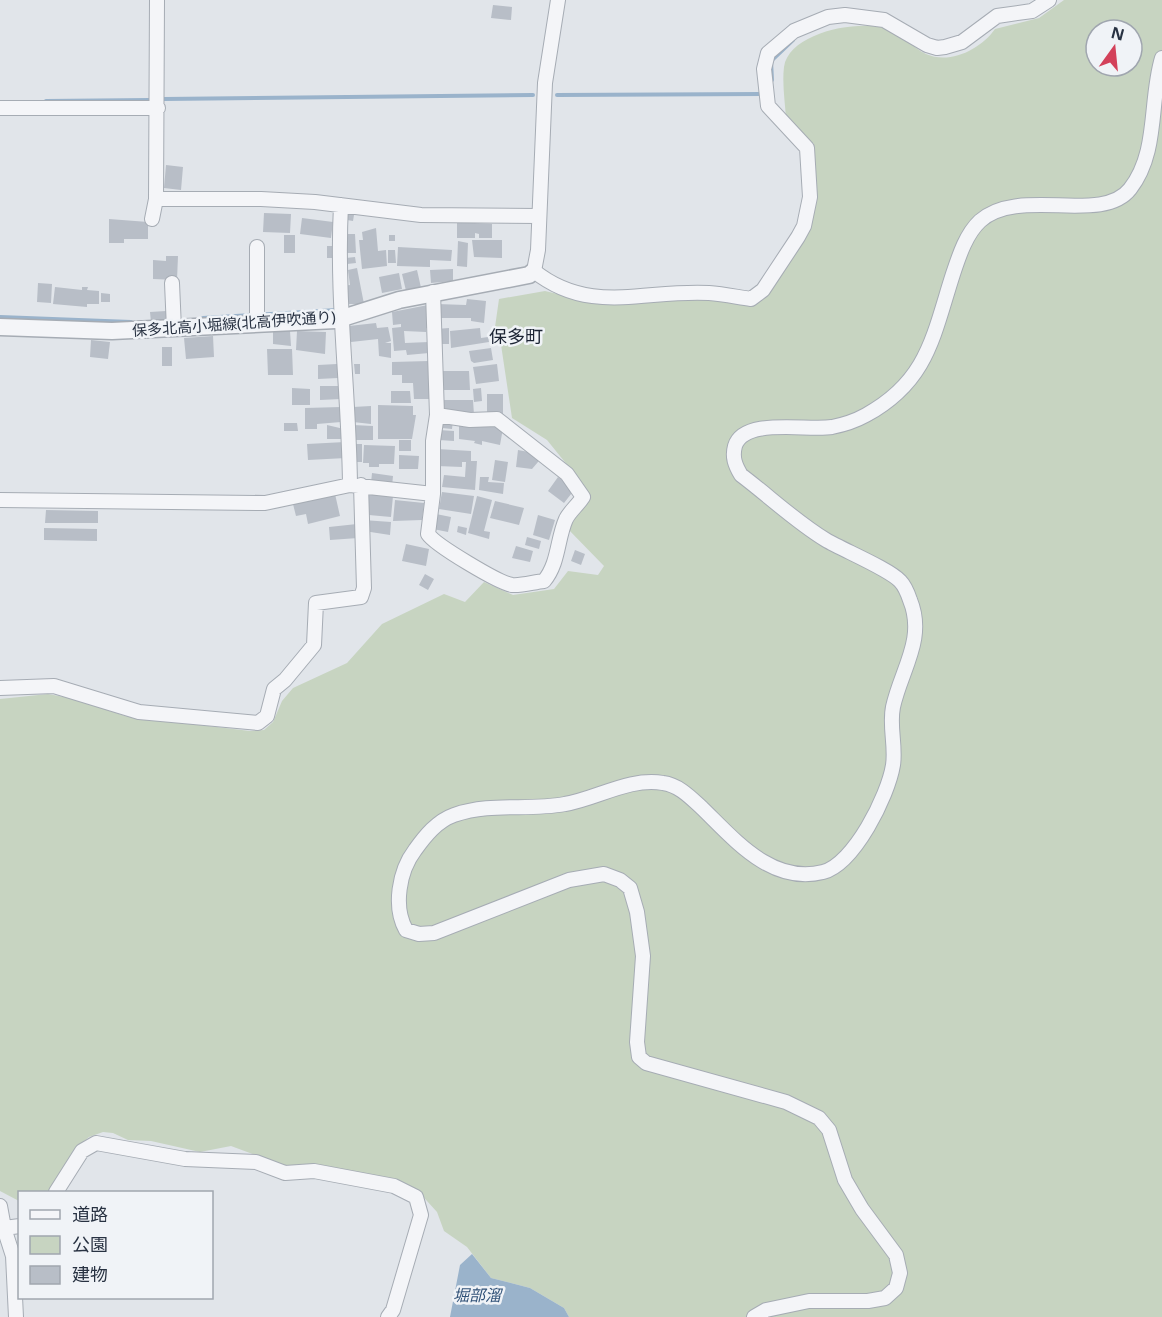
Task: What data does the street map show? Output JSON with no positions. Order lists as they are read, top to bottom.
{
  "streets": {
    "street": ["保多北高小堀線(北高伊吹通り)"]
  },
  "districts": ["保多町"],
  "water": ["堀部溜"],
  "legend": ["道路", "公園", "建物"],
  "north": "top"
}
